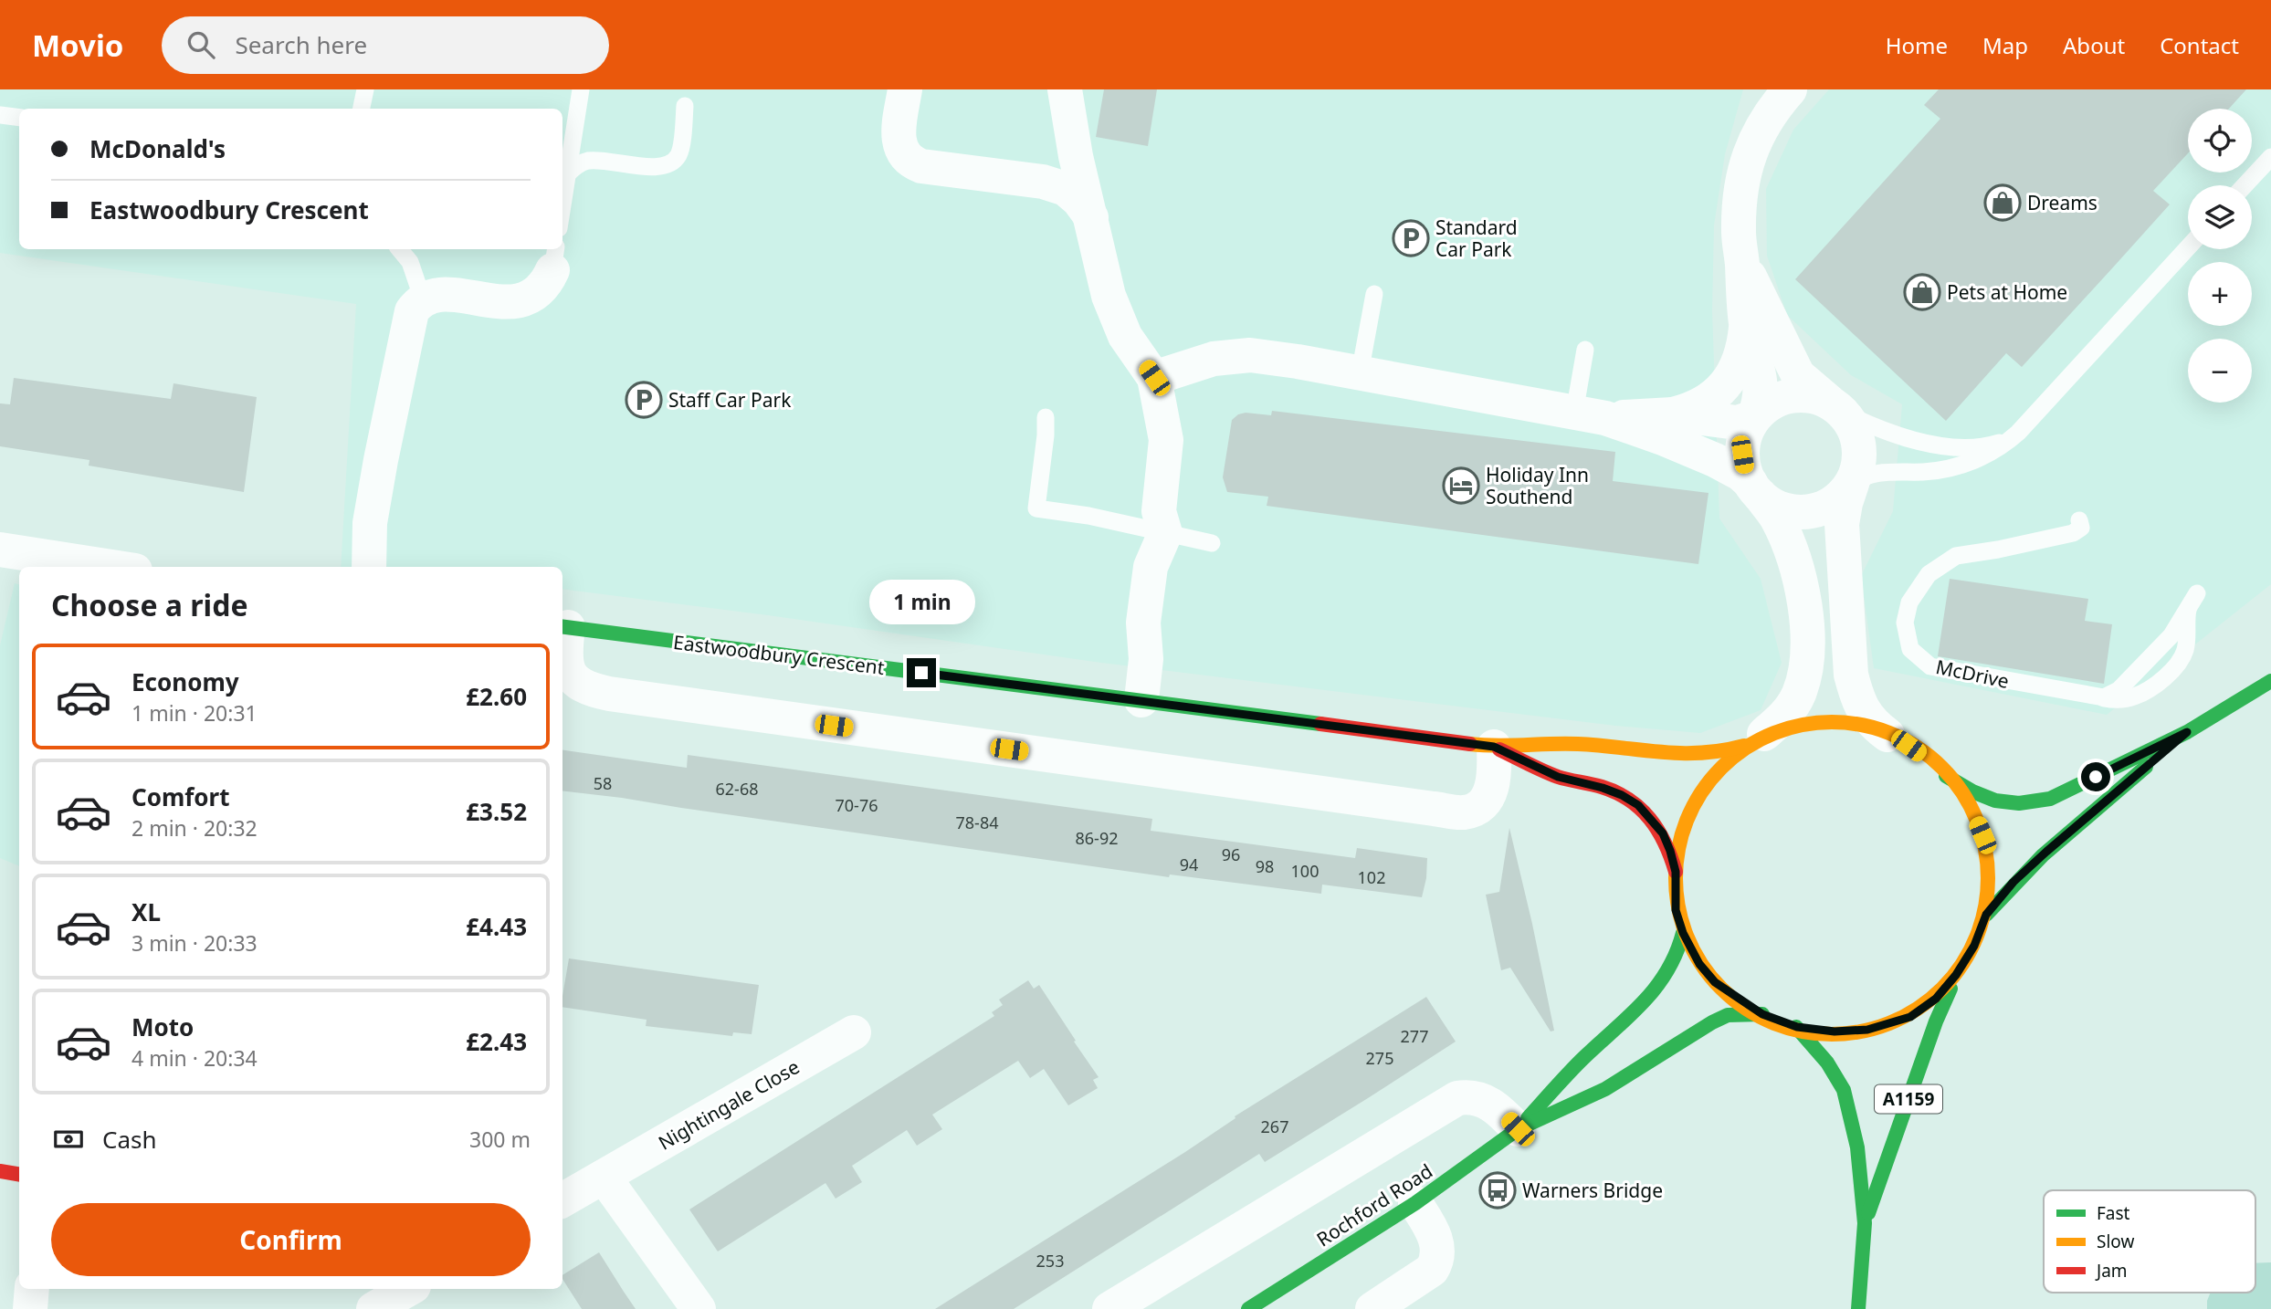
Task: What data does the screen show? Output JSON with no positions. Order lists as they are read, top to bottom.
{
  "streets": {
    "street": [
      "Eastwoodbury Crescent",
      "A1159",
      "Nightingale Close",
      "Rochford Road"
    ],
    "lane": ["McDrive"]
  },
  "crossings": [
    ["Eastwoodbury Crescent", "A1159"],
    ["A1159", "Rochford Road"]
  ],
  "places": {
    "shop": ["Dreams", "Pets at Home"],
    "parking": ["Standard Car Park", "Staff Car Park"],
    "hotel": ["Holiday Inn Southend"],
    "bus stop": ["Warners Bridge"]
  },
  "house_numbers": [
    "58",
    "62-68",
    "70-76",
    "78-84",
    "86-92",
    "96",
    "94",
    "98",
    "100",
    "102",
    "277",
    "275",
    "267",
    "253"
  ],
  "legend": ["Fast", "Slow", "Jam"],
  "page": {
    "header": "Movio",
    "search": "Search here",
    "nav": [
      "Home",
      "Map",
      "About",
      "Contact"
    ],
    "map_buttons": ["+", "−"],
    "banner": ["McDonald's", "Eastwoodbury Crescent"],
    "heading": "Choose a ride",
    "bubble": "1 min",
    "list": [
      {
        "name": "Economy",
        "note": "1 min · 20:31",
        "value": "£2.60"
      },
      {
        "name": "Comfort",
        "note": "2 min · 20:32",
        "value": "£3.52"
      },
      {
        "name": "XL",
        "note": "3 min · 20:33",
        "value": "£4.43"
      },
      {
        "name": "Moto",
        "note": "4 min · 20:34",
        "value": "£2.43"
      }
    ],
    "pay": ["Cash", "300 m"],
    "buttons": "Confirm"
  }
}
